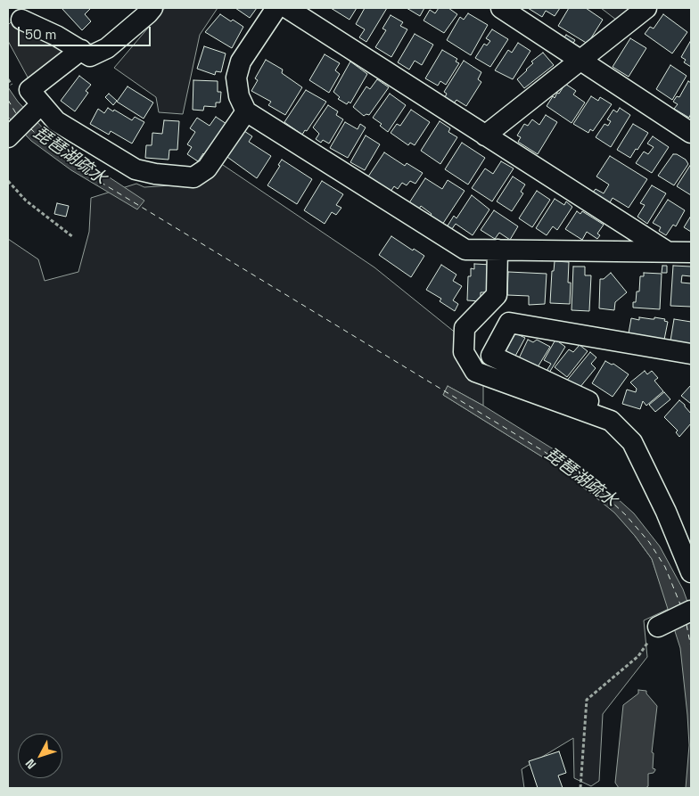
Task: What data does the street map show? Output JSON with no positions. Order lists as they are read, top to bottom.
{
  "water": ["琵琶湖疏水"],
  "scale_bar": "50 m",
  "north": "bottom left"
}
